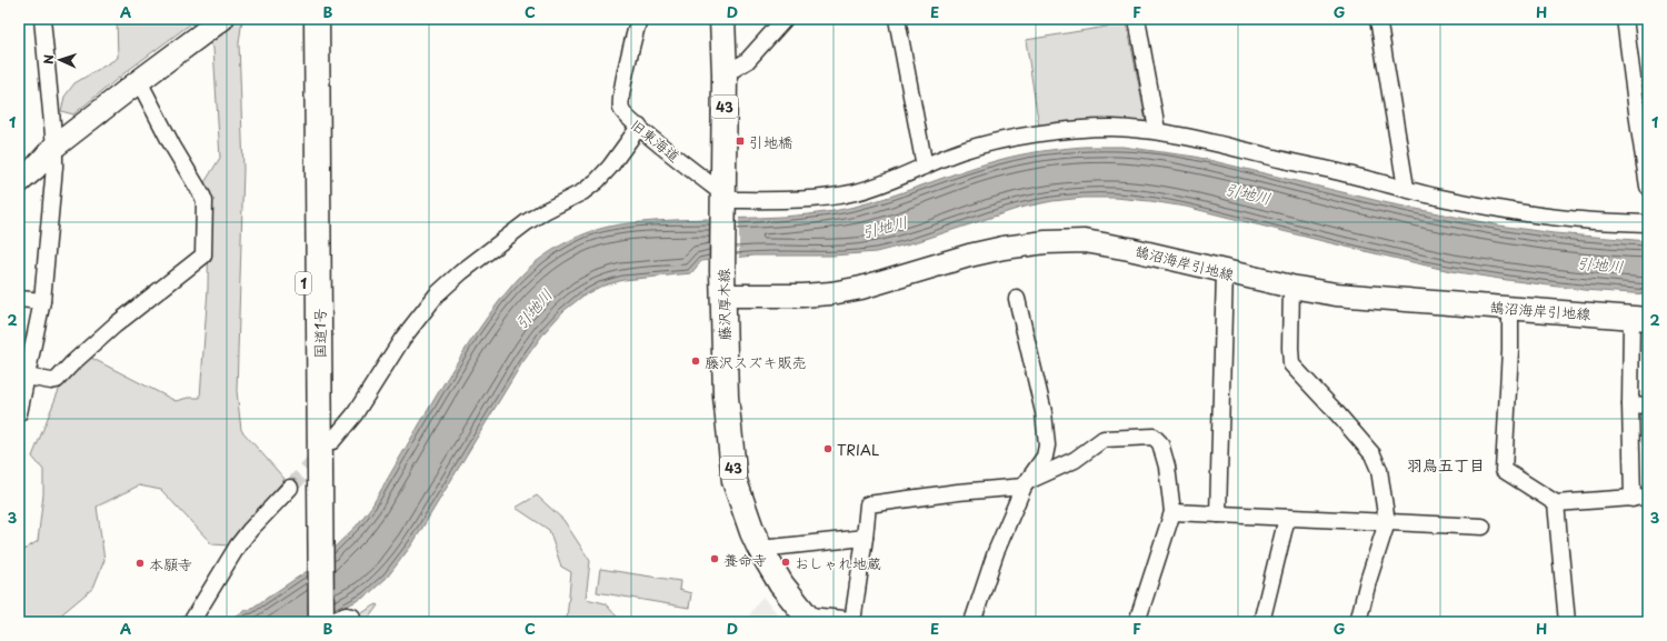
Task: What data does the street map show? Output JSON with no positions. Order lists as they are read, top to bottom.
{
  "streets": {
    "main road": [
      "43",
      "1",
      "藤沢厚木線",
      "国道1号"
    ],
    "street": ["旧東海道", "鵠沼海岸引地線"]
  },
  "crossings": [
    ["旧東海道", "藤沢厚木線"],
    ["鵠沼海岸引地線", "藤沢厚木線"]
  ],
  "districts": ["羽鳥五丁目"],
  "water": ["引地川"],
  "places": {
    "transit": ["引地橋"],
    "other": [
      "藤沢スズキ販売",
      "TRIAL",
      "養命寺",
      "おしゃれ地蔵",
      "本願寺"
    ]
  },
  "north": "left",
  "grid": {
    "columns": [
      "A",
      "B",
      "C",
      "D",
      "E",
      "F",
      "G",
      "H"
    ],
    "rows": ["1", "2", "3"]
  }
}
